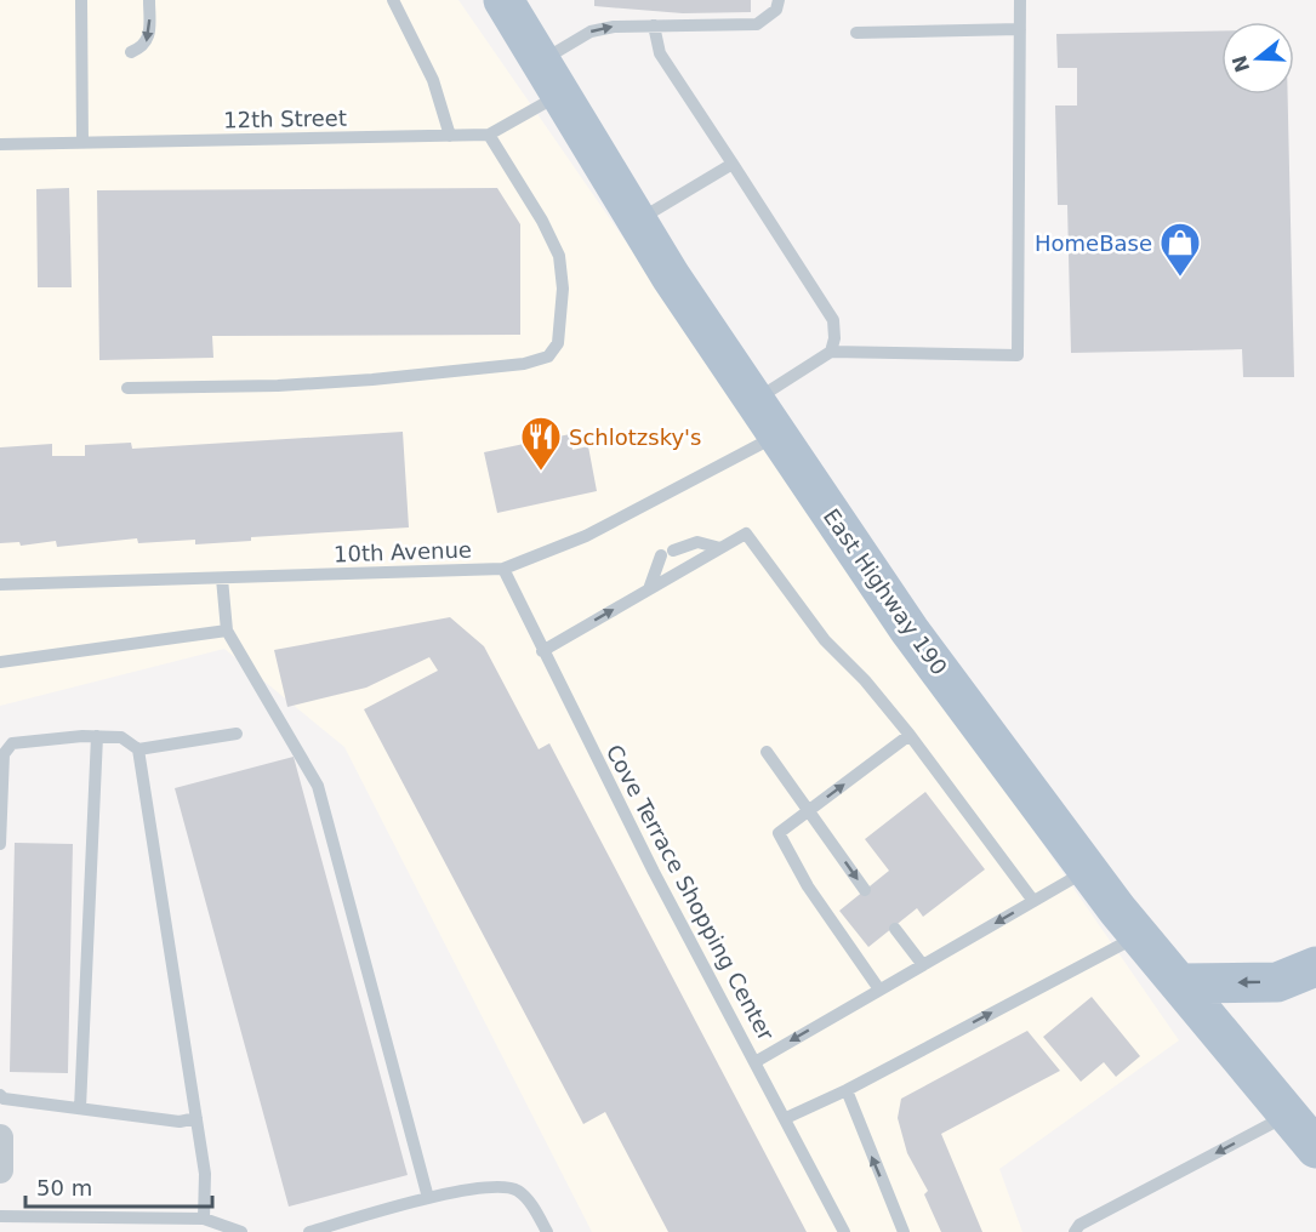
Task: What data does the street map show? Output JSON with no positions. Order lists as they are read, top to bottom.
{
  "streets": {
    "main road": ["East Highway 190"],
    "lane": ["12th Street", "10th Avenue", "Cove Terrace Shopping Center"]
  },
  "crossings": [
    ["12th Street", "East Highway 190"],
    ["10th Avenue", "East Highway 190"],
    ["10th Avenue", "Cove Terrace Shopping Center"]
  ],
  "places": {
    "shop": ["HomeBase"],
    "restaurant": ["Schlotzsky's"]
  },
  "scale_bar": "50 m",
  "north": "left"
}
